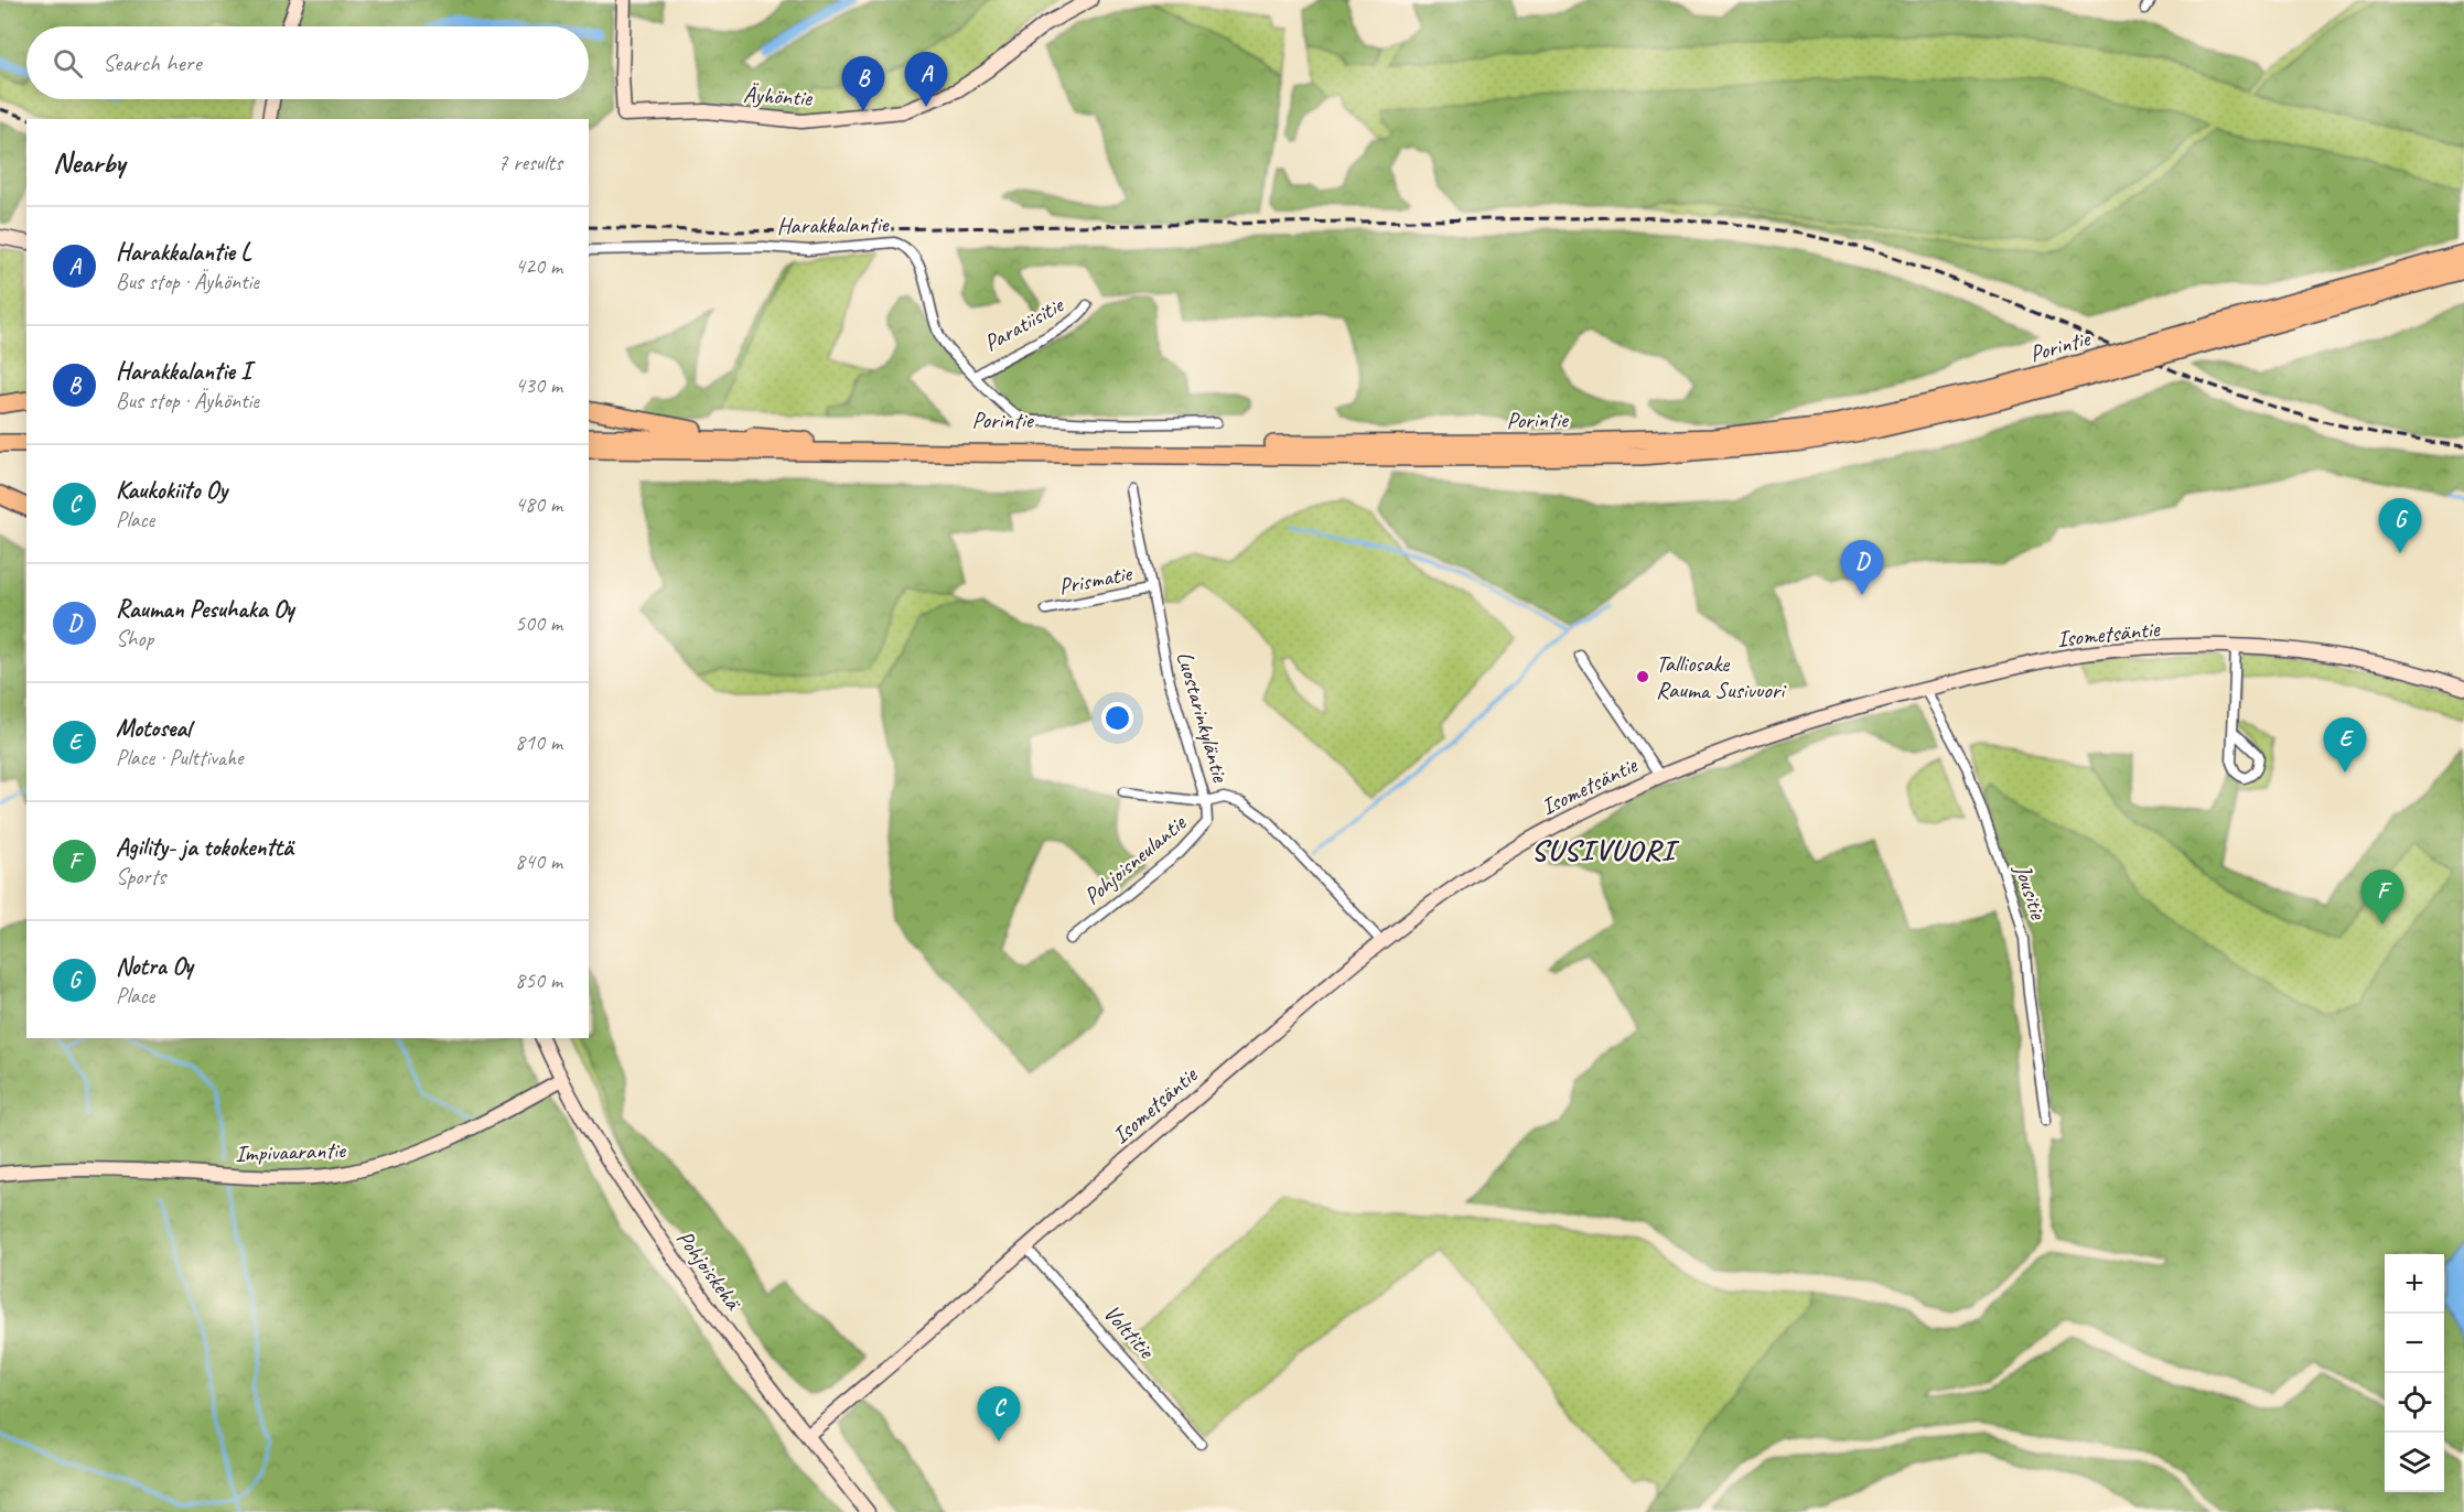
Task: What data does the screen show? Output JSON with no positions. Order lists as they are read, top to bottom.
{
  "streets": {
    "highway": ["Porintie"],
    "main road": [
      "Äyhöntie",
      "Isometsäntie",
      "Impivaarantie",
      "Pohjoiskehä"
    ],
    "street": [
      "Harakkalantie",
      "Paratiisitie",
      "Prismatie",
      "Luostarinkyläntie",
      "Pohjoisneulantie",
      "Jousitie",
      "Volttitie"
    ]
  },
  "crossings": [
    ["Harakkalantie", "Paratiisitie"],
    ["Prismatie", "Luostarinkyläntie"],
    ["Isometsäntie", "Luostarinkyläntie"],
    ["Isometsäntie", "Jousitie"],
    ["Isometsäntie", "Pohjoiskehä"],
    ["Isometsäntie", "Volttitie"],
    ["Luostarinkyläntie", "Pohjoisneulantie"],
    ["Impivaarantie", "Pohjoiskehä"]
  ],
  "districts": ["SUSIVUORI"],
  "places": ["Talliosake Rauma Susivuori"],
  "page": {
    "search": "Search here",
    "pins": [
      "A",
      "B",
      "G",
      "D",
      "E",
      "F",
      "C"
    ],
    "heading": ["Nearby", "7 results"],
    "list": [
      {
        "mark": "A",
        "name": "Harakkalantie L",
        "note": "Bus stop · Äyhöntie",
        "value": "420 m"
      },
      {
        "mark": "B",
        "name": "Harakkalantie I",
        "note": "Bus stop · Äyhöntie",
        "value": "430 m"
      },
      {
        "mark": "C",
        "name": "Kaukokiito Oy",
        "note": "Place",
        "value": "480 m"
      },
      {
        "mark": "D",
        "name": "Rauman Pesuhaka Oy",
        "note": "Shop",
        "value": "500 m"
      },
      {
        "mark": "E",
        "name": "Motoseal",
        "note": "Place · Pulttivahe",
        "value": "810 m"
      },
      {
        "mark": "F",
        "name": "Agility- ja tokokenttä",
        "note": "Sports",
        "value": "840 m"
      },
      {
        "mark": "G",
        "name": "Notra Oy",
        "note": "Place",
        "value": "850 m"
      }
    ],
    "map_buttons": ["+", "−"]
  }
}
